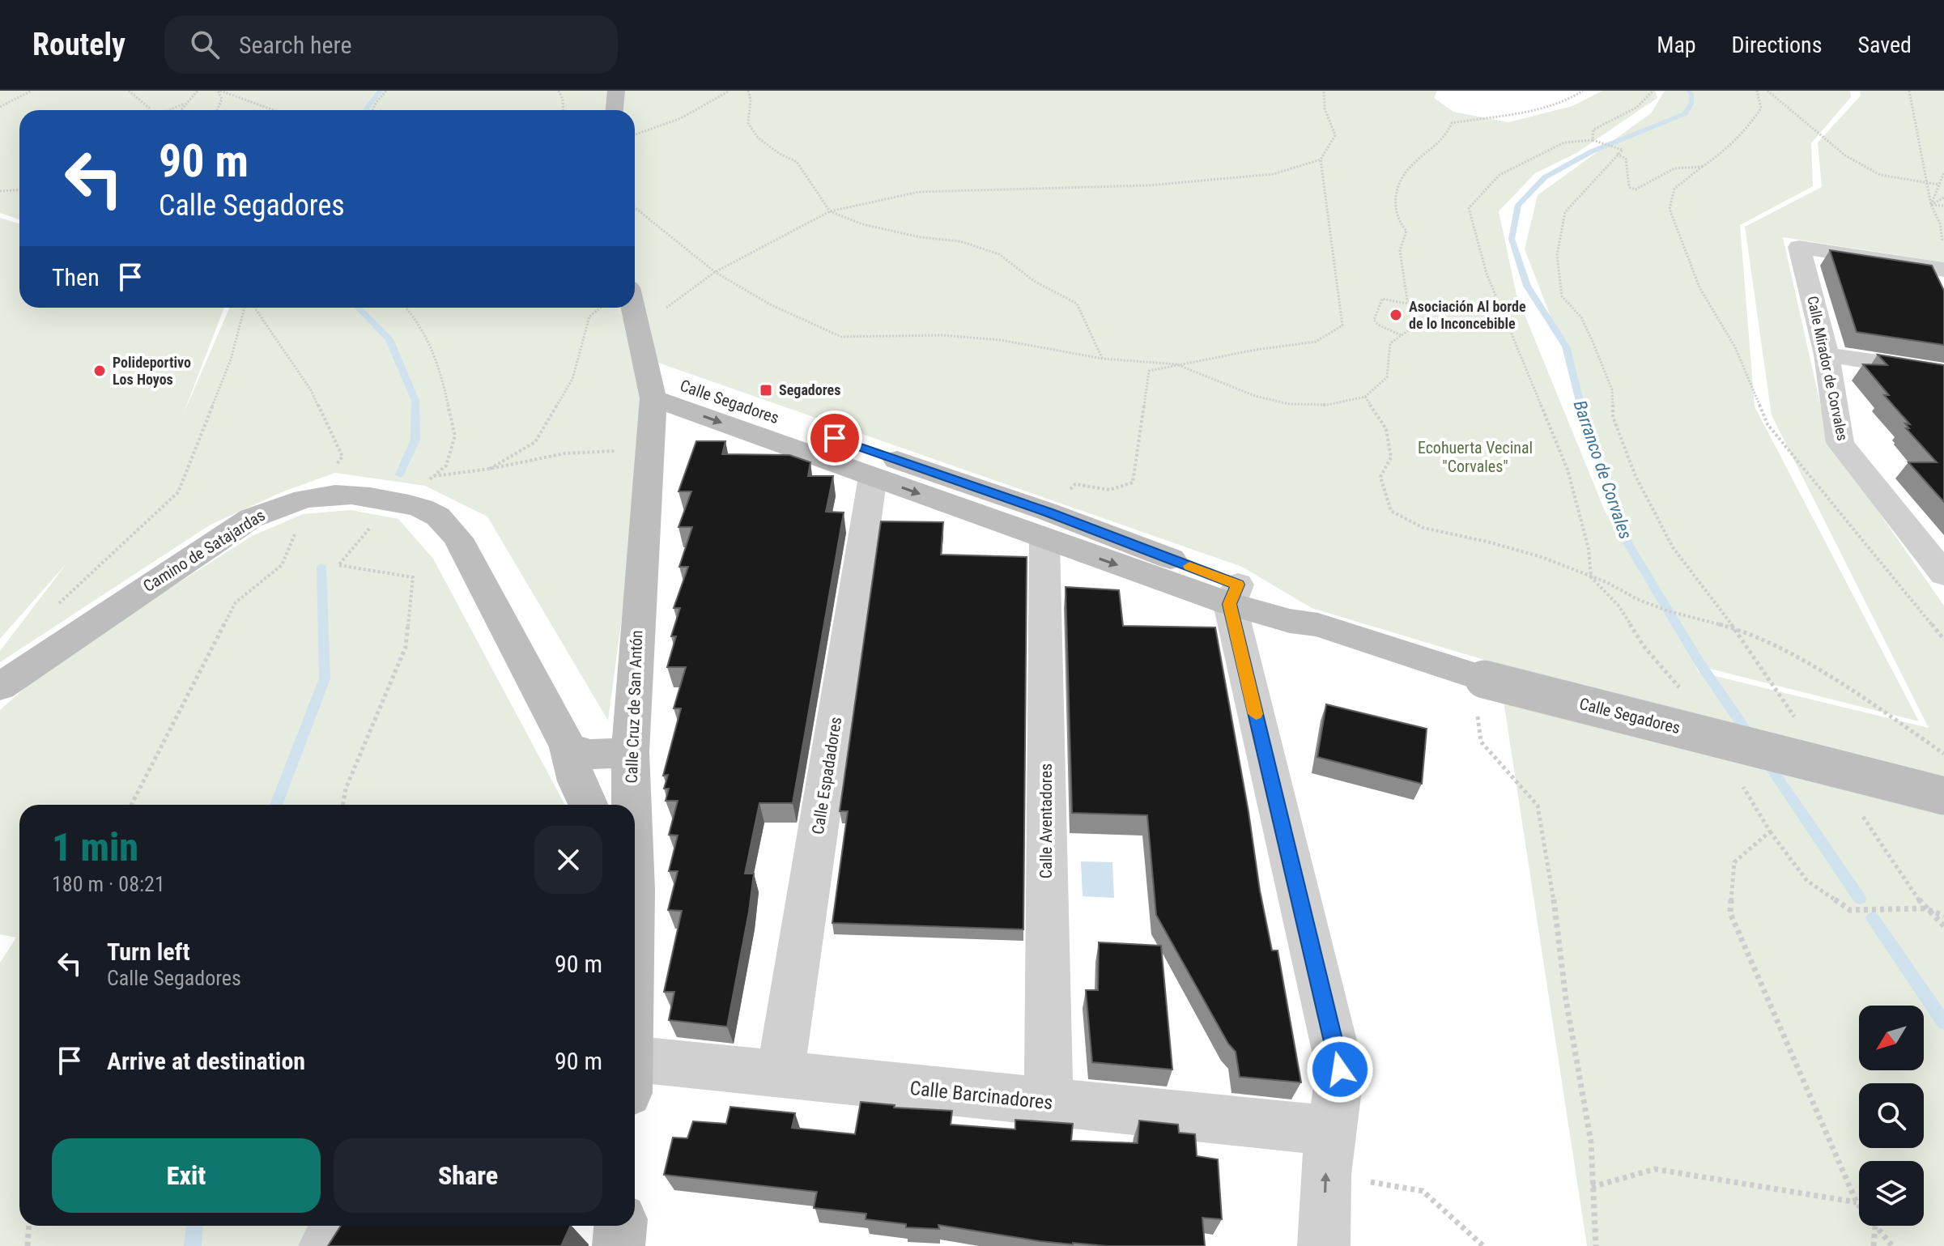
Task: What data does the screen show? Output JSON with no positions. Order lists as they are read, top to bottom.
{
  "streets": {
    "street": [
      "Calle Mirador de Corvales",
      "Calle Segadores",
      "Camino de Satajardas",
      "Calle Cruz de San Antón",
      "Calle Espadadores",
      "Calle Aventadores",
      "Calle Barcinadores"
    ]
  },
  "crossings": [
    ["Calle Segadores", "Calle Cruz de San Antón"],
    ["Calle Segadores", "Calle Espadadores"],
    ["Calle Segadores", "Calle Aventadores"],
    ["Camino de Satajardas", "Calle Cruz de San Antón"],
    ["Calle Espadadores", "Calle Barcinadores"],
    ["Calle Aventadores", "Calle Barcinadores"]
  ],
  "water": ["Barranco de Corvales"],
  "parks": ["Ecohuerta Vecinal \"Corvales\""],
  "places": {
    "other": ["Asociación Al borde de lo Inconcebible", "Polideportivo Los Hoyos"],
    "transit": ["Segadores"]
  },
  "north": "bottom left",
  "page": {
    "header": "Routely",
    "search": "Search here",
    "nav": ["Map", "Directions", "Saved"],
    "turn": ["90 m", "Calle Segadores"],
    "then": "Then",
    "heading": ["1 min", "180 m · 08:21"],
    "list": [
      {
        "name": "Turn left",
        "note": "Calle Segadores",
        "value": "90 m"
      },
      {
        "name": "Arrive at destination",
        "value": "90 m"
      }
    ],
    "buttons": ["Exit", "Share"]
  }
}
